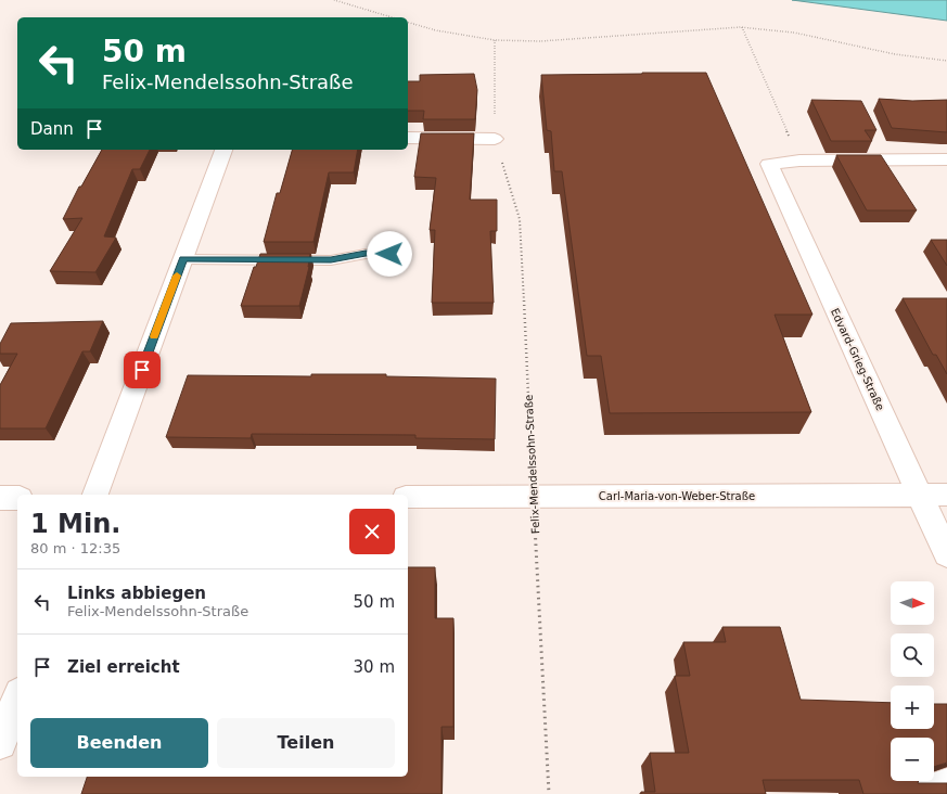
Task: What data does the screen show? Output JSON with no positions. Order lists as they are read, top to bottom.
{
  "streets": {
    "street": ["Edvard-Grieg-Straße", "Carl-Maria-von-Weber-Straße"],
    "path": ["Felix-Mendelssohn-Straße"]
  },
  "crossings": [
    ["Edvard-Grieg-Straße", "Carl-Maria-von-Weber-Straße"],
    ["Felix-Mendelssohn-Straße", "Carl-Maria-von-Weber-Straße"]
  ],
  "north": "right",
  "page": {
    "turn": ["50 m", "Felix-Mendelssohn-Straße"],
    "then": "Dann",
    "heading": ["1 Min.", "80 m · 12:35"],
    "list": [
      {
        "name": "Links abbiegen",
        "note": "Felix-Mendelssohn-Straße",
        "value": "50 m"
      },
      {
        "name": "Ziel erreicht",
        "value": "30 m"
      }
    ],
    "map_buttons": ["+", "−"],
    "buttons": ["Beenden", "Teilen"]
  }
}
